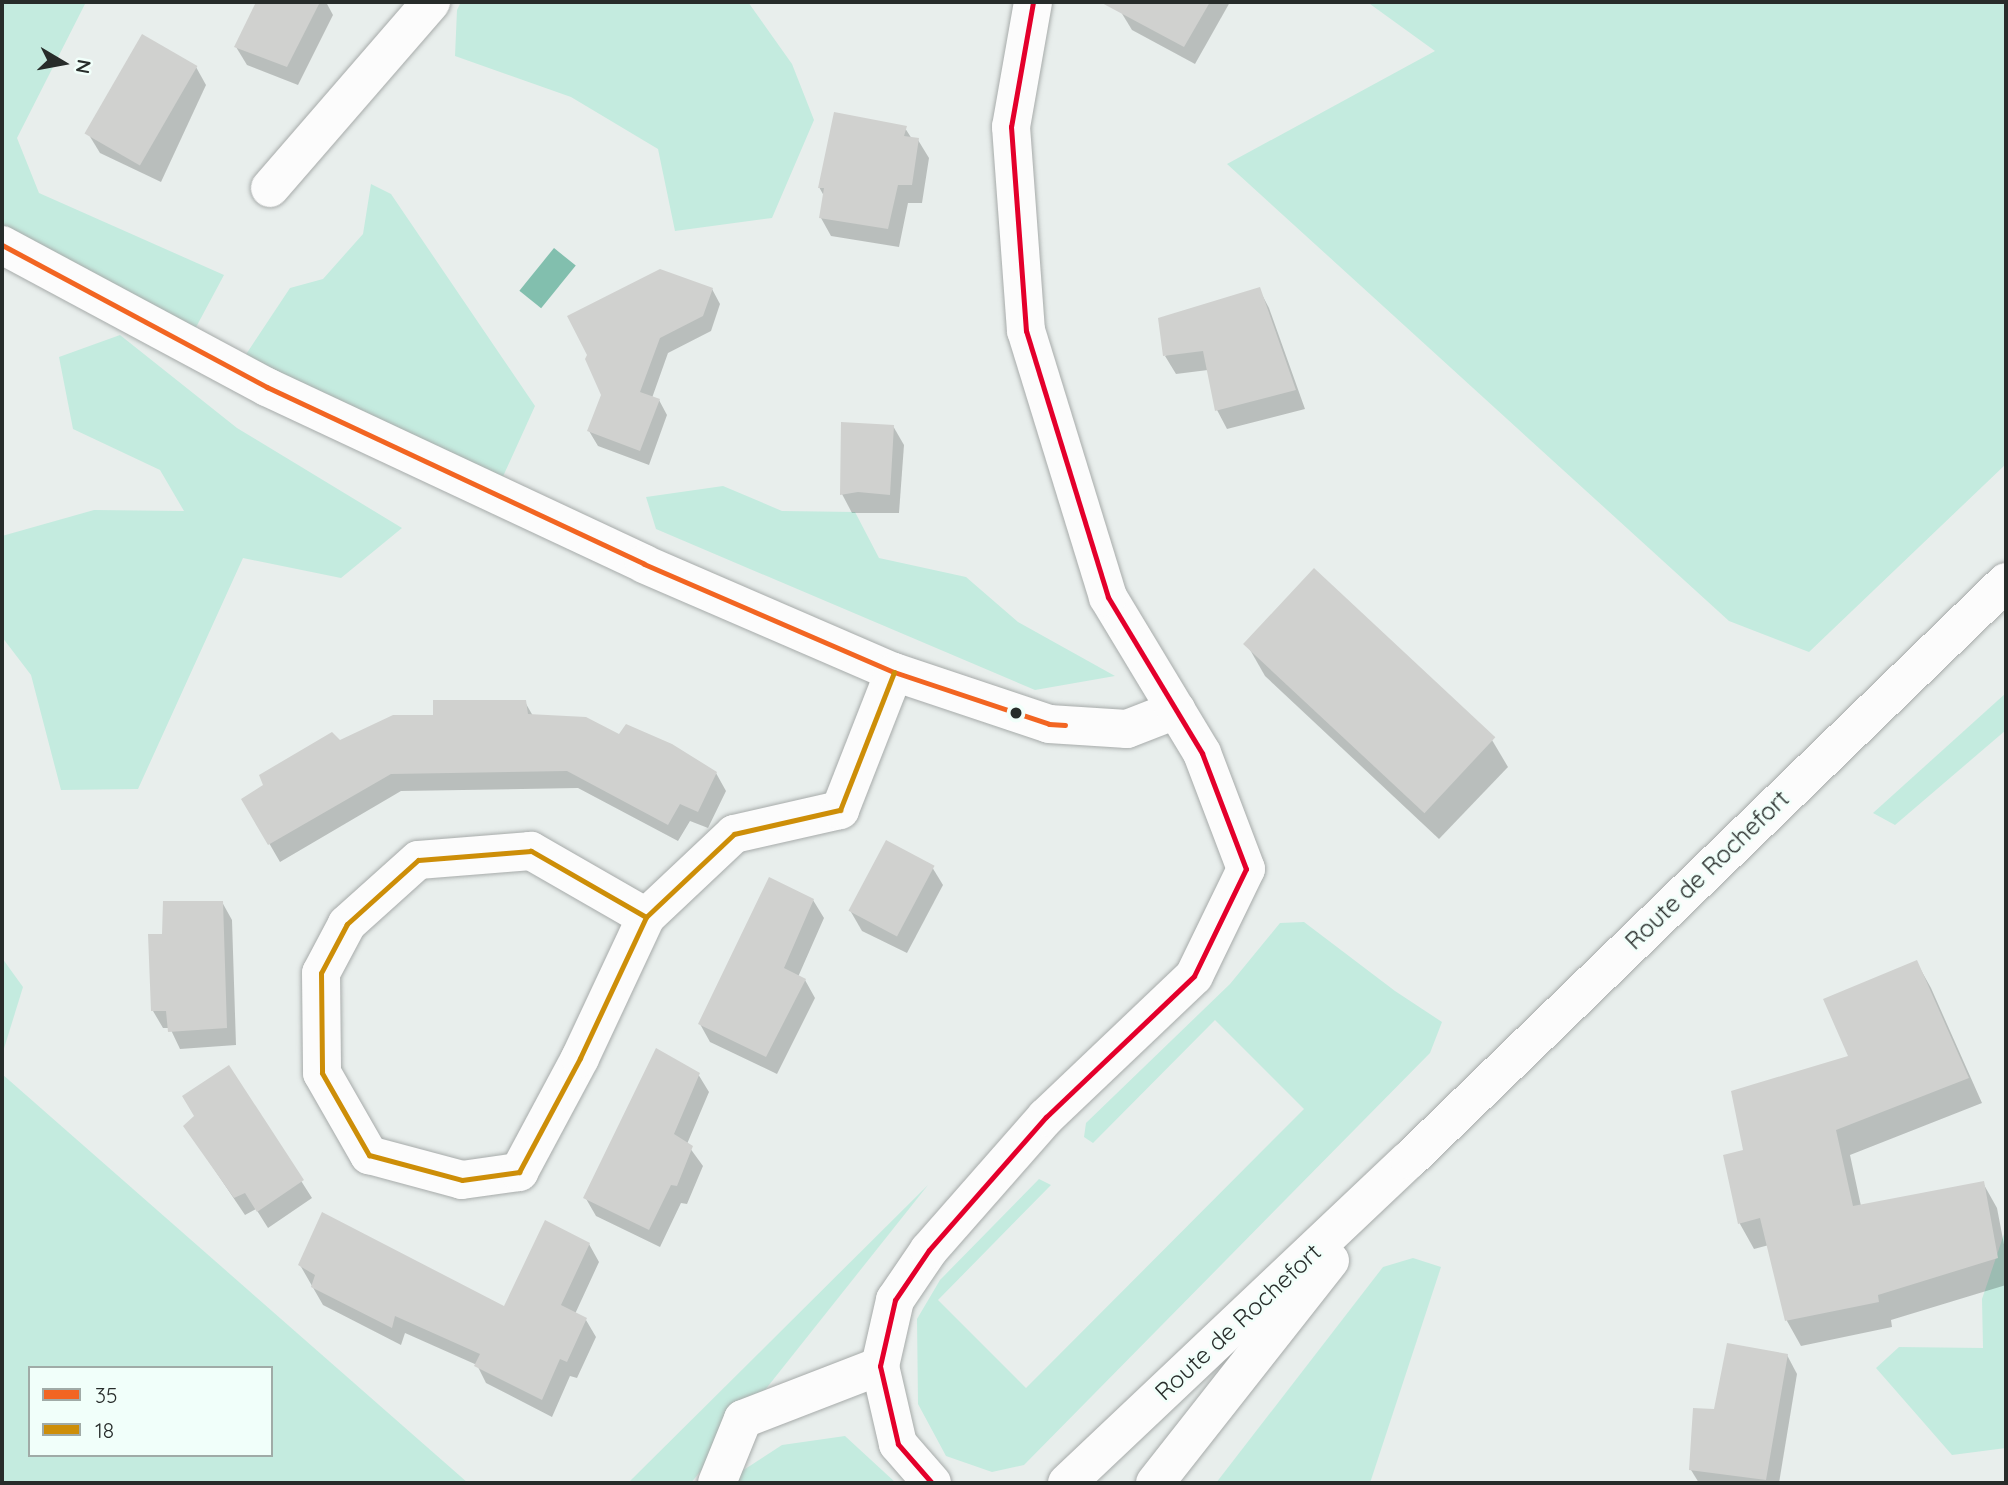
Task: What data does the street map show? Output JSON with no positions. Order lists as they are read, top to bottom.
{
  "streets": {
    "street": ["Route de Rochefort"]
  },
  "lines": ["transit line 35", "transit line 18"],
  "legend": ["35", "18"],
  "north": "right"
}
